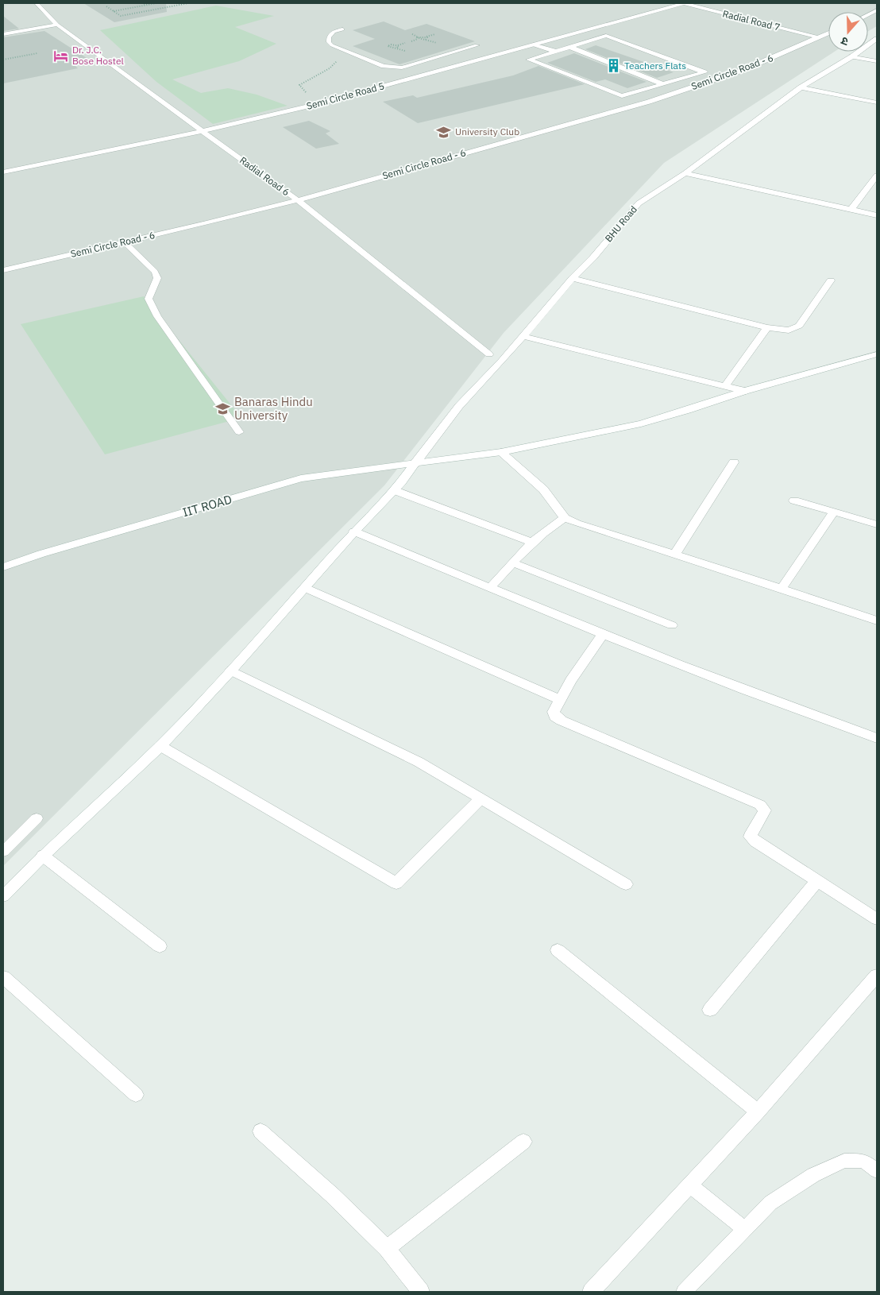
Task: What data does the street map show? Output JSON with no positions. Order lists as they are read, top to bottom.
{
  "streets": {
    "street": ["BHU Road", "IIT ROAD"],
    "lane": [
      "Radial Road 7",
      "Semi Circle Road - 6",
      "Semi Circle Road 5",
      "Radial Road 6"
    ]
  },
  "crossings": [
    ["Radial Road 7", "Semi Circle Road - 6"],
    ["Radial Road 7", "Semi Circle Road 5"],
    ["Semi Circle Road - 6", "Radial Road 6"],
    ["Semi Circle Road 5", "Radial Road 6"],
    ["BHU Road", "IIT ROAD"]
  ],
  "places": {
    "hotel": ["Dr. J.C. Bose Hostel"],
    "building": ["Teachers Flats"],
    "school or university": ["University Club", "Banaras Hindu University"]
  },
  "north": "bottom"
}
